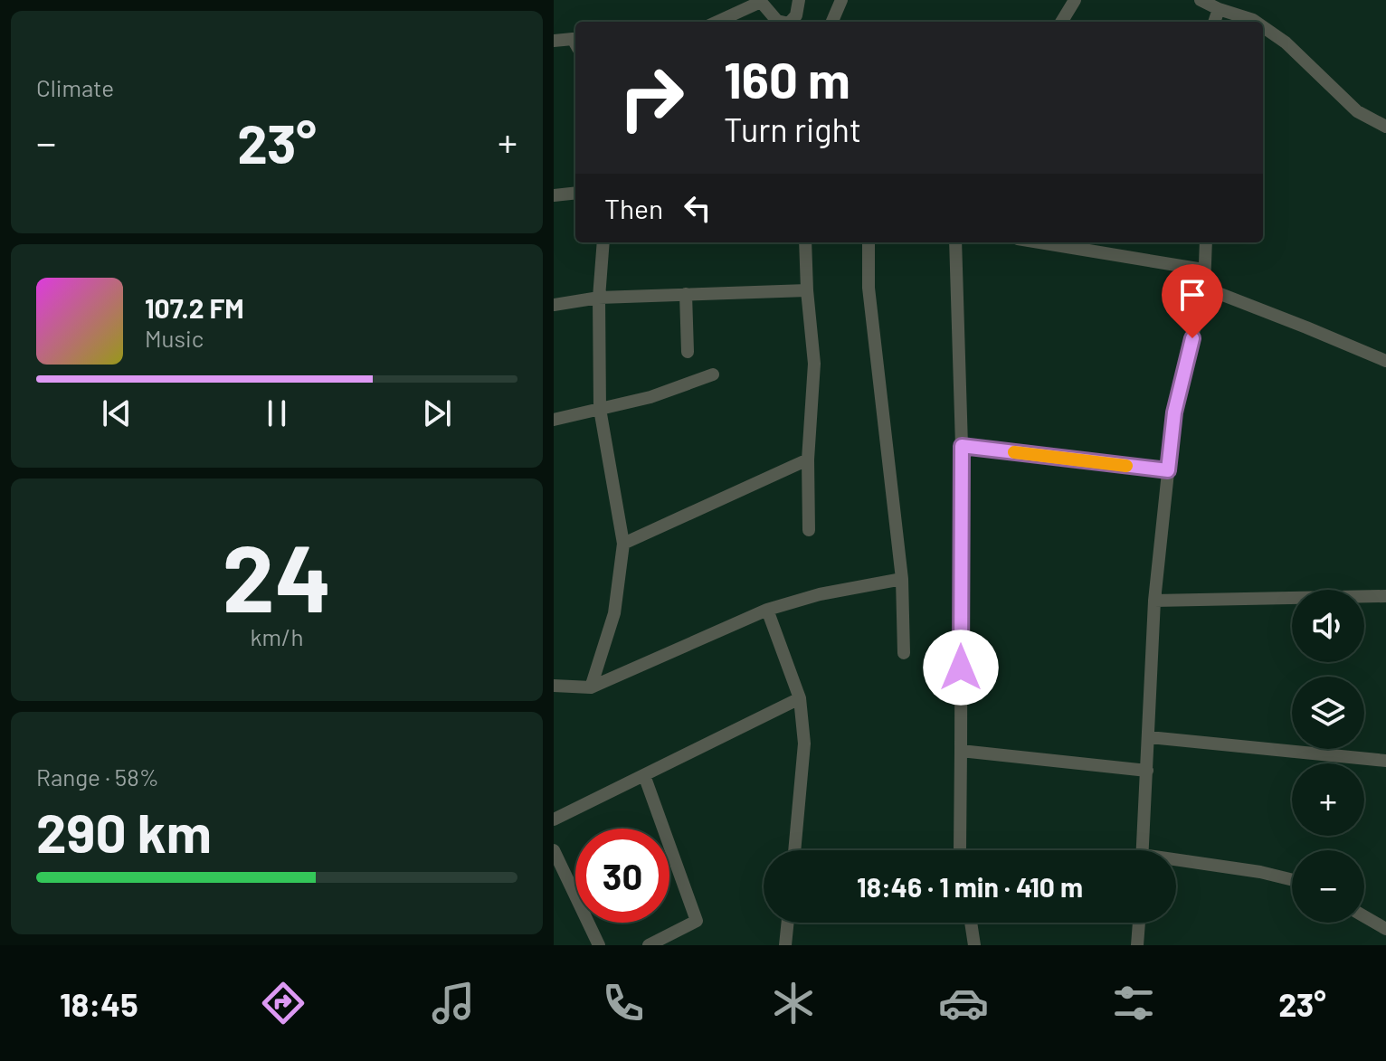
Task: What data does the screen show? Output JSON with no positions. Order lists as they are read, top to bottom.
{
  "page": {
    "tile": [
      "Climate",
      ["24", "km/h"],
      ["Range · 58%", "290 km"]
    ],
    "turn": ["160 m", "Turn right"],
    "heat": ["−", "23°", "+"],
    "then": "Then",
    "song": ["107.2 FM", "Music"],
    "map_buttons": ["+", "−"],
    "limit": "30",
    "trip": "18:46 · 1 min · 410 m",
    "tabs": ["18:45", "23°"]
  }
}
